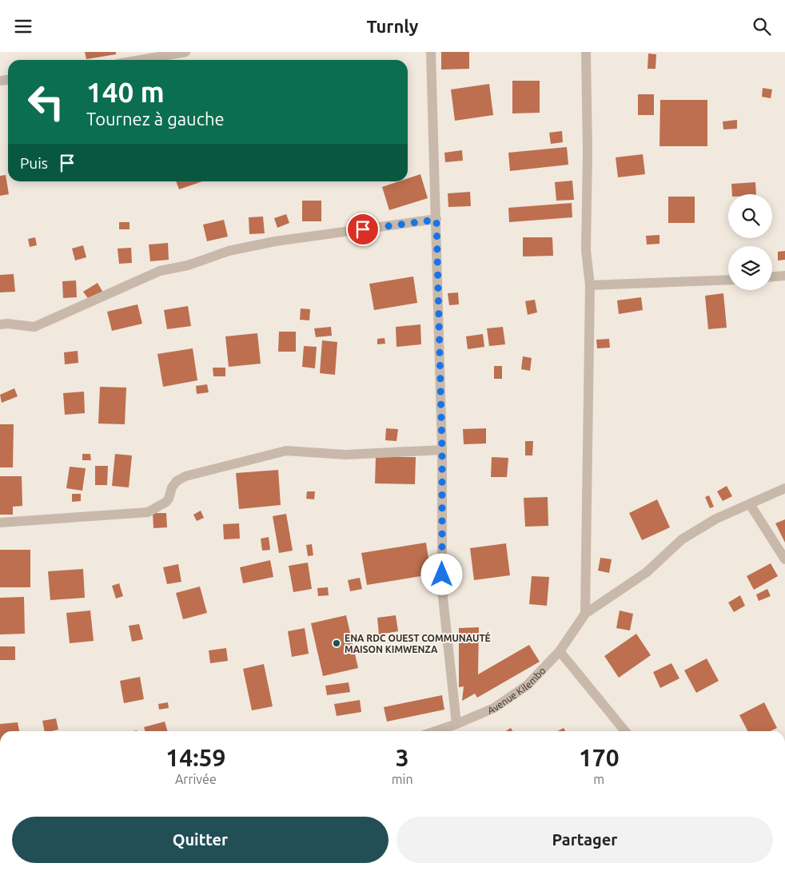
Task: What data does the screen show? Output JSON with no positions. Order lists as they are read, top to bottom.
{
  "streets": {
    "street": ["Avenue Kilembo"]
  },
  "places": ["ENA RDC OUEST COMMUNAUTÉ MAISON KIMWENZA"],
  "page": {
    "header": "Turnly",
    "turn": ["140 m", "Tournez à gauche"],
    "then": "Puis",
    "eta": [
      "14:59",
      "Arrivée",
      "3",
      "min",
      "170",
      "m"
    ],
    "buttons": ["Quitter", "Partager"]
  }
}
